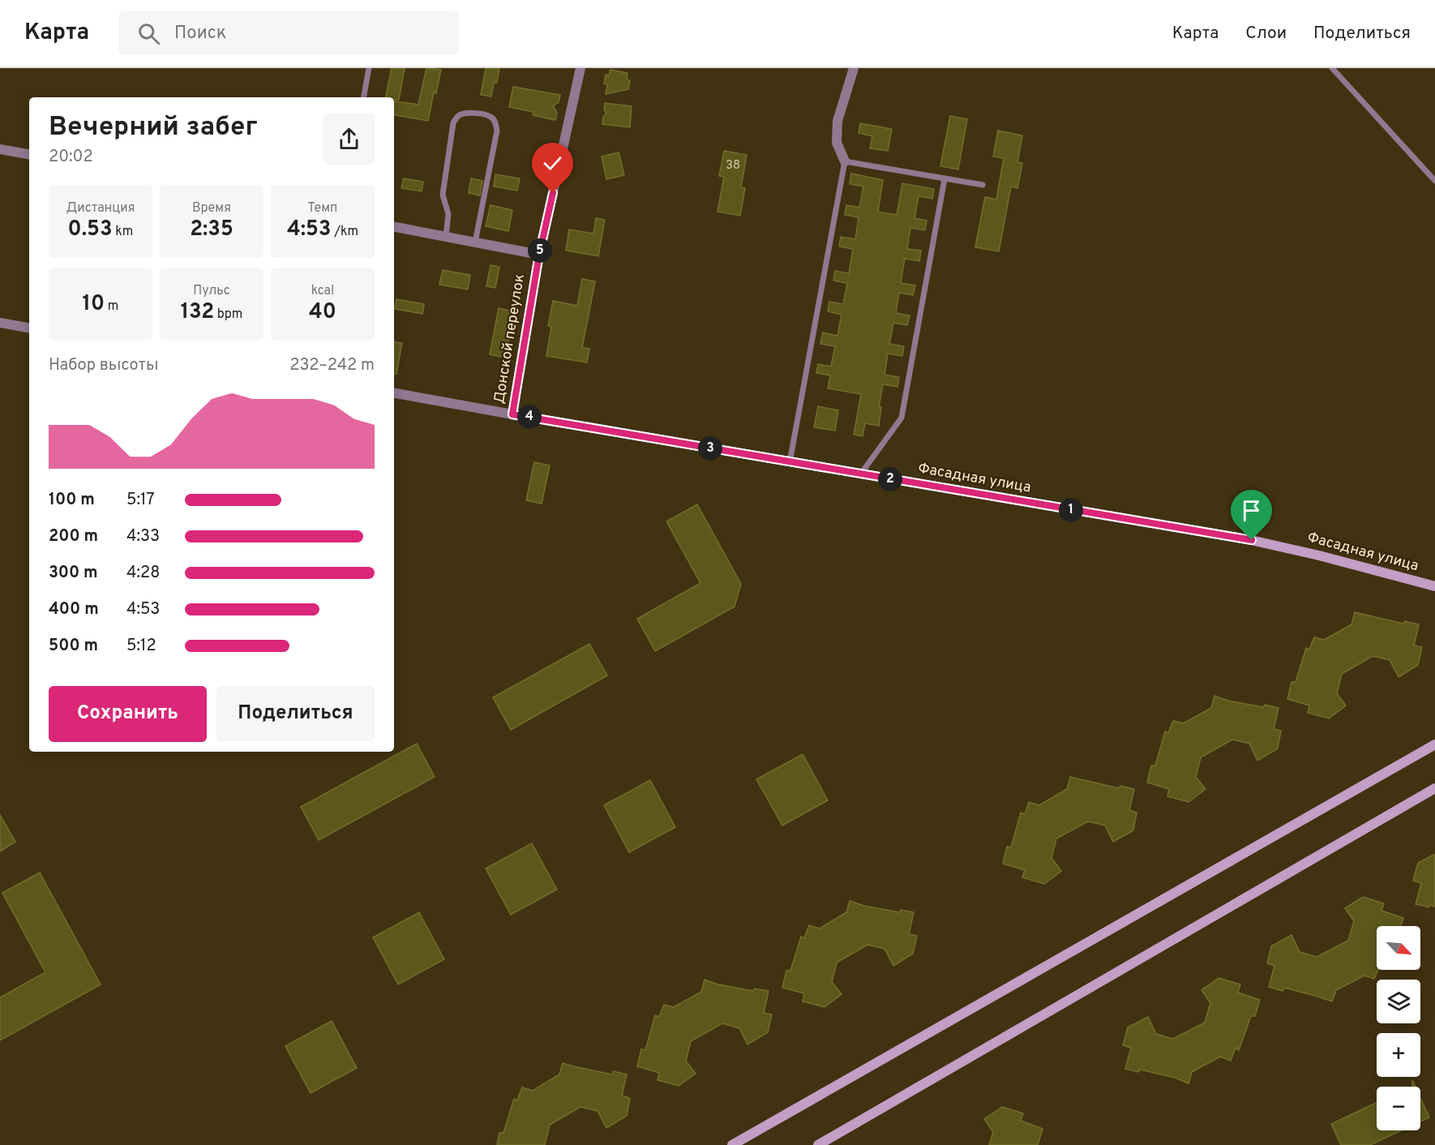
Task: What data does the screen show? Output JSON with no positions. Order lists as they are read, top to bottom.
{
  "streets": {
    "main road": ["Фасадная улица"],
    "street": ["Донской переулок"]
  },
  "crossings": [
    ["Донской переулок", "Фасадная улица"]
  ],
  "house_numbers": ["38"],
  "north": "bottom right",
  "page": {
    "header": "Карта",
    "search": "Поиск",
    "nav": ["Карта", "Слои", "Поделиться"],
    "heading": ["Вечерний забег", "20:02"],
    "stats": [
      ["Дистанция", "0.53 km"],
      ["Время", "2:35"],
      ["Темп", "4:53 /km"],
      ["10 m"],
      ["Пульс", "132 bpm"],
      ["kcal", "40"]
    ],
    "pins": [
      "5",
      "4",
      "3",
      "2",
      "1"
    ],
    "chart": ["Набор высоты", "232–242 m"],
    "list": [
      {
        "name": "100 m",
        "note": "5:17"
      },
      {
        "name": "200 m",
        "note": "4:33"
      },
      {
        "name": "300 m",
        "note": "4:28"
      },
      {
        "name": "400 m",
        "note": "4:53"
      },
      {
        "name": "500 m",
        "note": "5:12"
      }
    ],
    "buttons": ["Сохранить", "Поделиться"],
    "map_buttons": ["+", "−"]
  }
}
